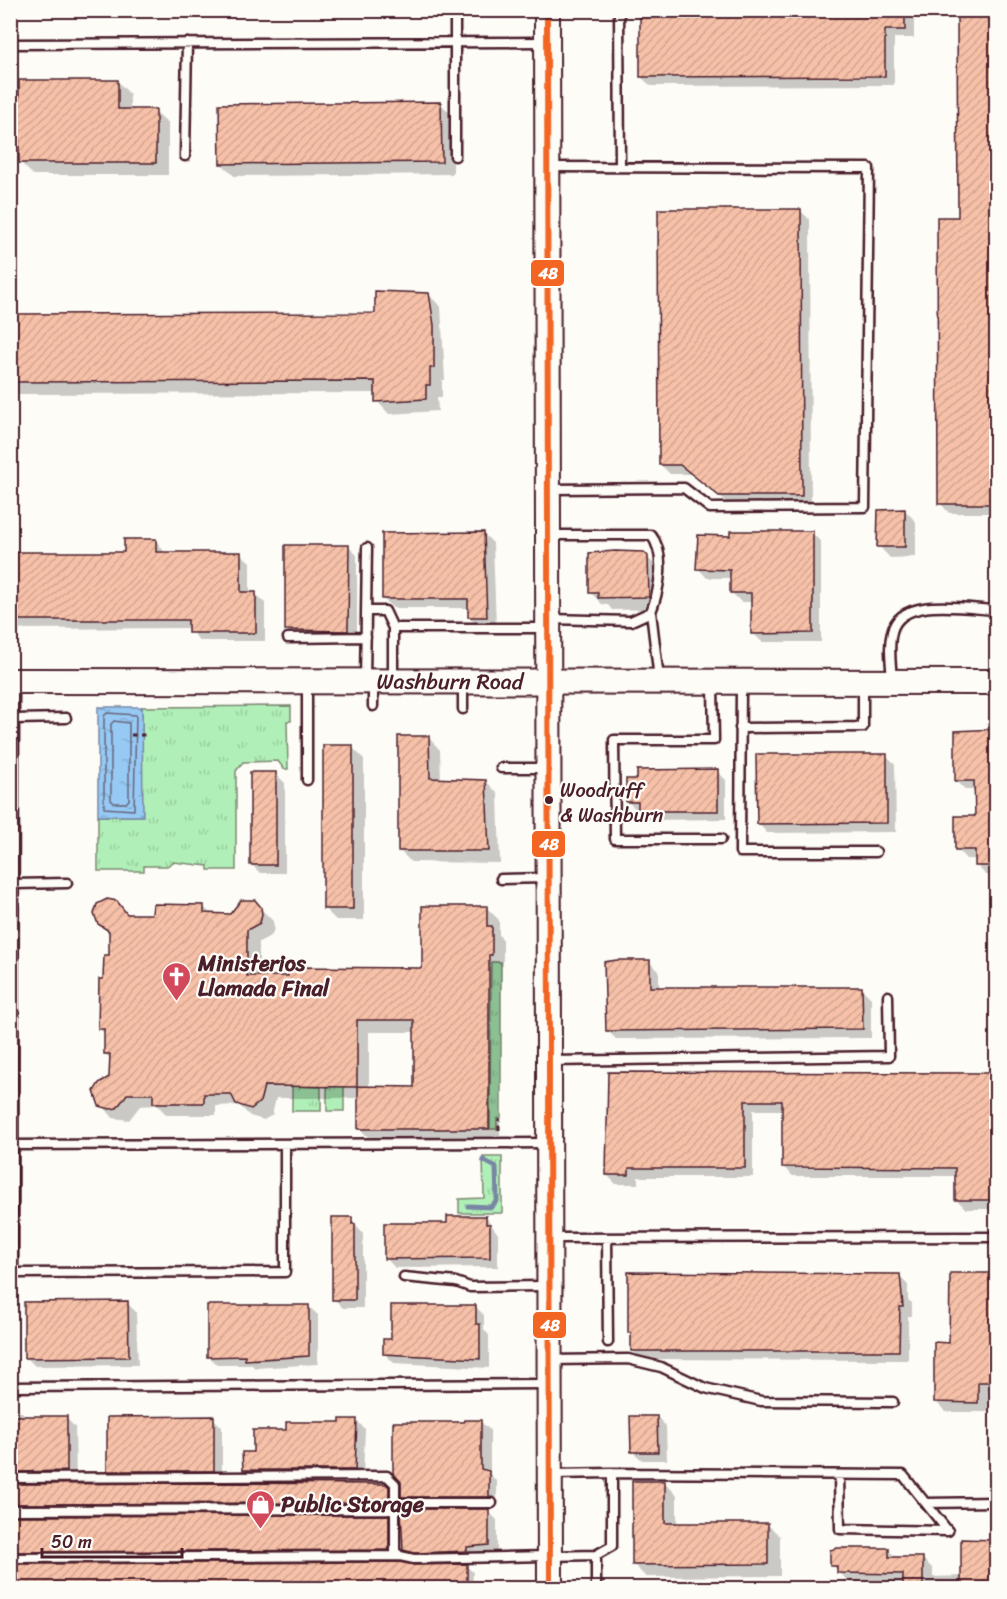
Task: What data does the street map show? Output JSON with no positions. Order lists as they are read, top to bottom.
{
  "streets": {
    "main road": ["Washburn Road"]
  },
  "places": {
    "other": ["Woodruff & Washburn"],
    "church": ["Ministerios Llamada Final"],
    "shop": ["Public Storage"]
  },
  "lines": ["transit line 48"],
  "scale_bar": "50 m"
}
